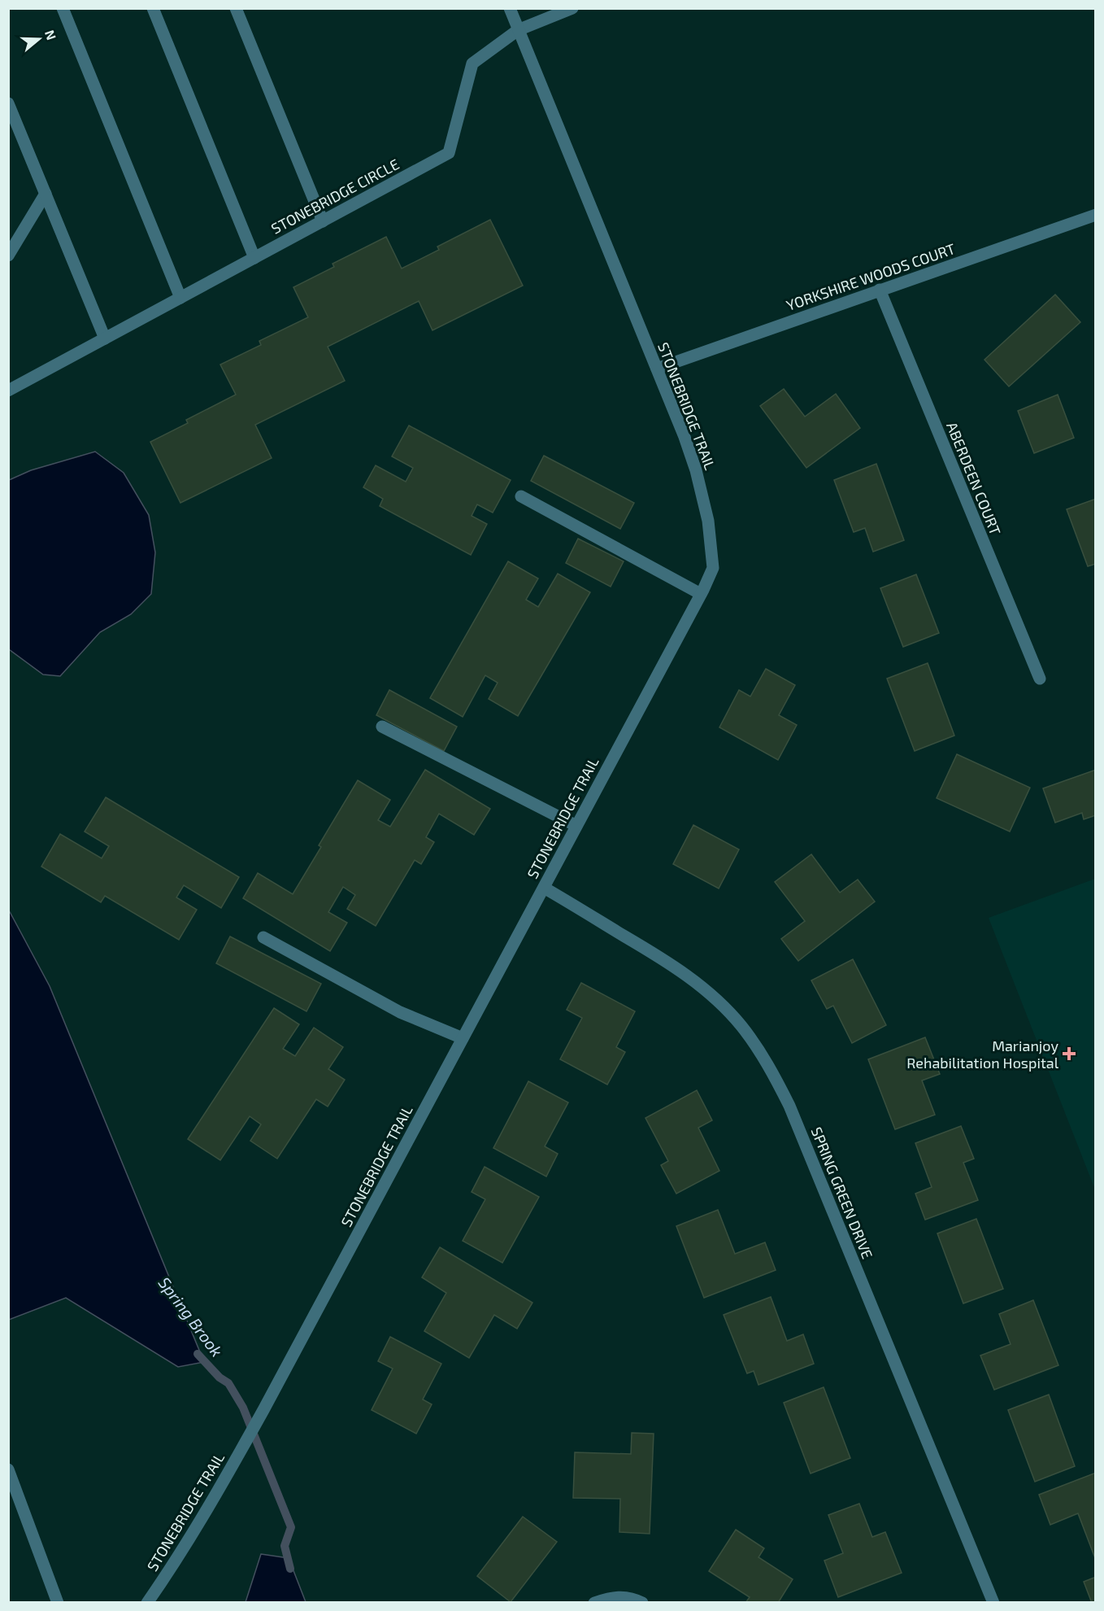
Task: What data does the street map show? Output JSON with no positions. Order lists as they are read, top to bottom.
{
  "streets": {
    "street": [
      "STONEBRIDGE CIRCLE",
      "YORKSHIRE WOODS COURT",
      "STONEBRIDGE TRAIL",
      "ABERDEEN COURT",
      "SPRING GREEN DRIVE"
    ]
  },
  "crossings": [
    ["STONEBRIDGE CIRCLE", "STONEBRIDGE TRAIL"],
    ["YORKSHIRE WOODS COURT", "STONEBRIDGE TRAIL"],
    ["YORKSHIRE WOODS COURT", "ABERDEEN COURT"],
    ["STONEBRIDGE TRAIL", "SPRING GREEN DRIVE"]
  ],
  "water": ["Spring Brook"],
  "places": {
    "health": ["Marianjoy Rehabilitation Hospital"]
  },
  "north": "right"
}
